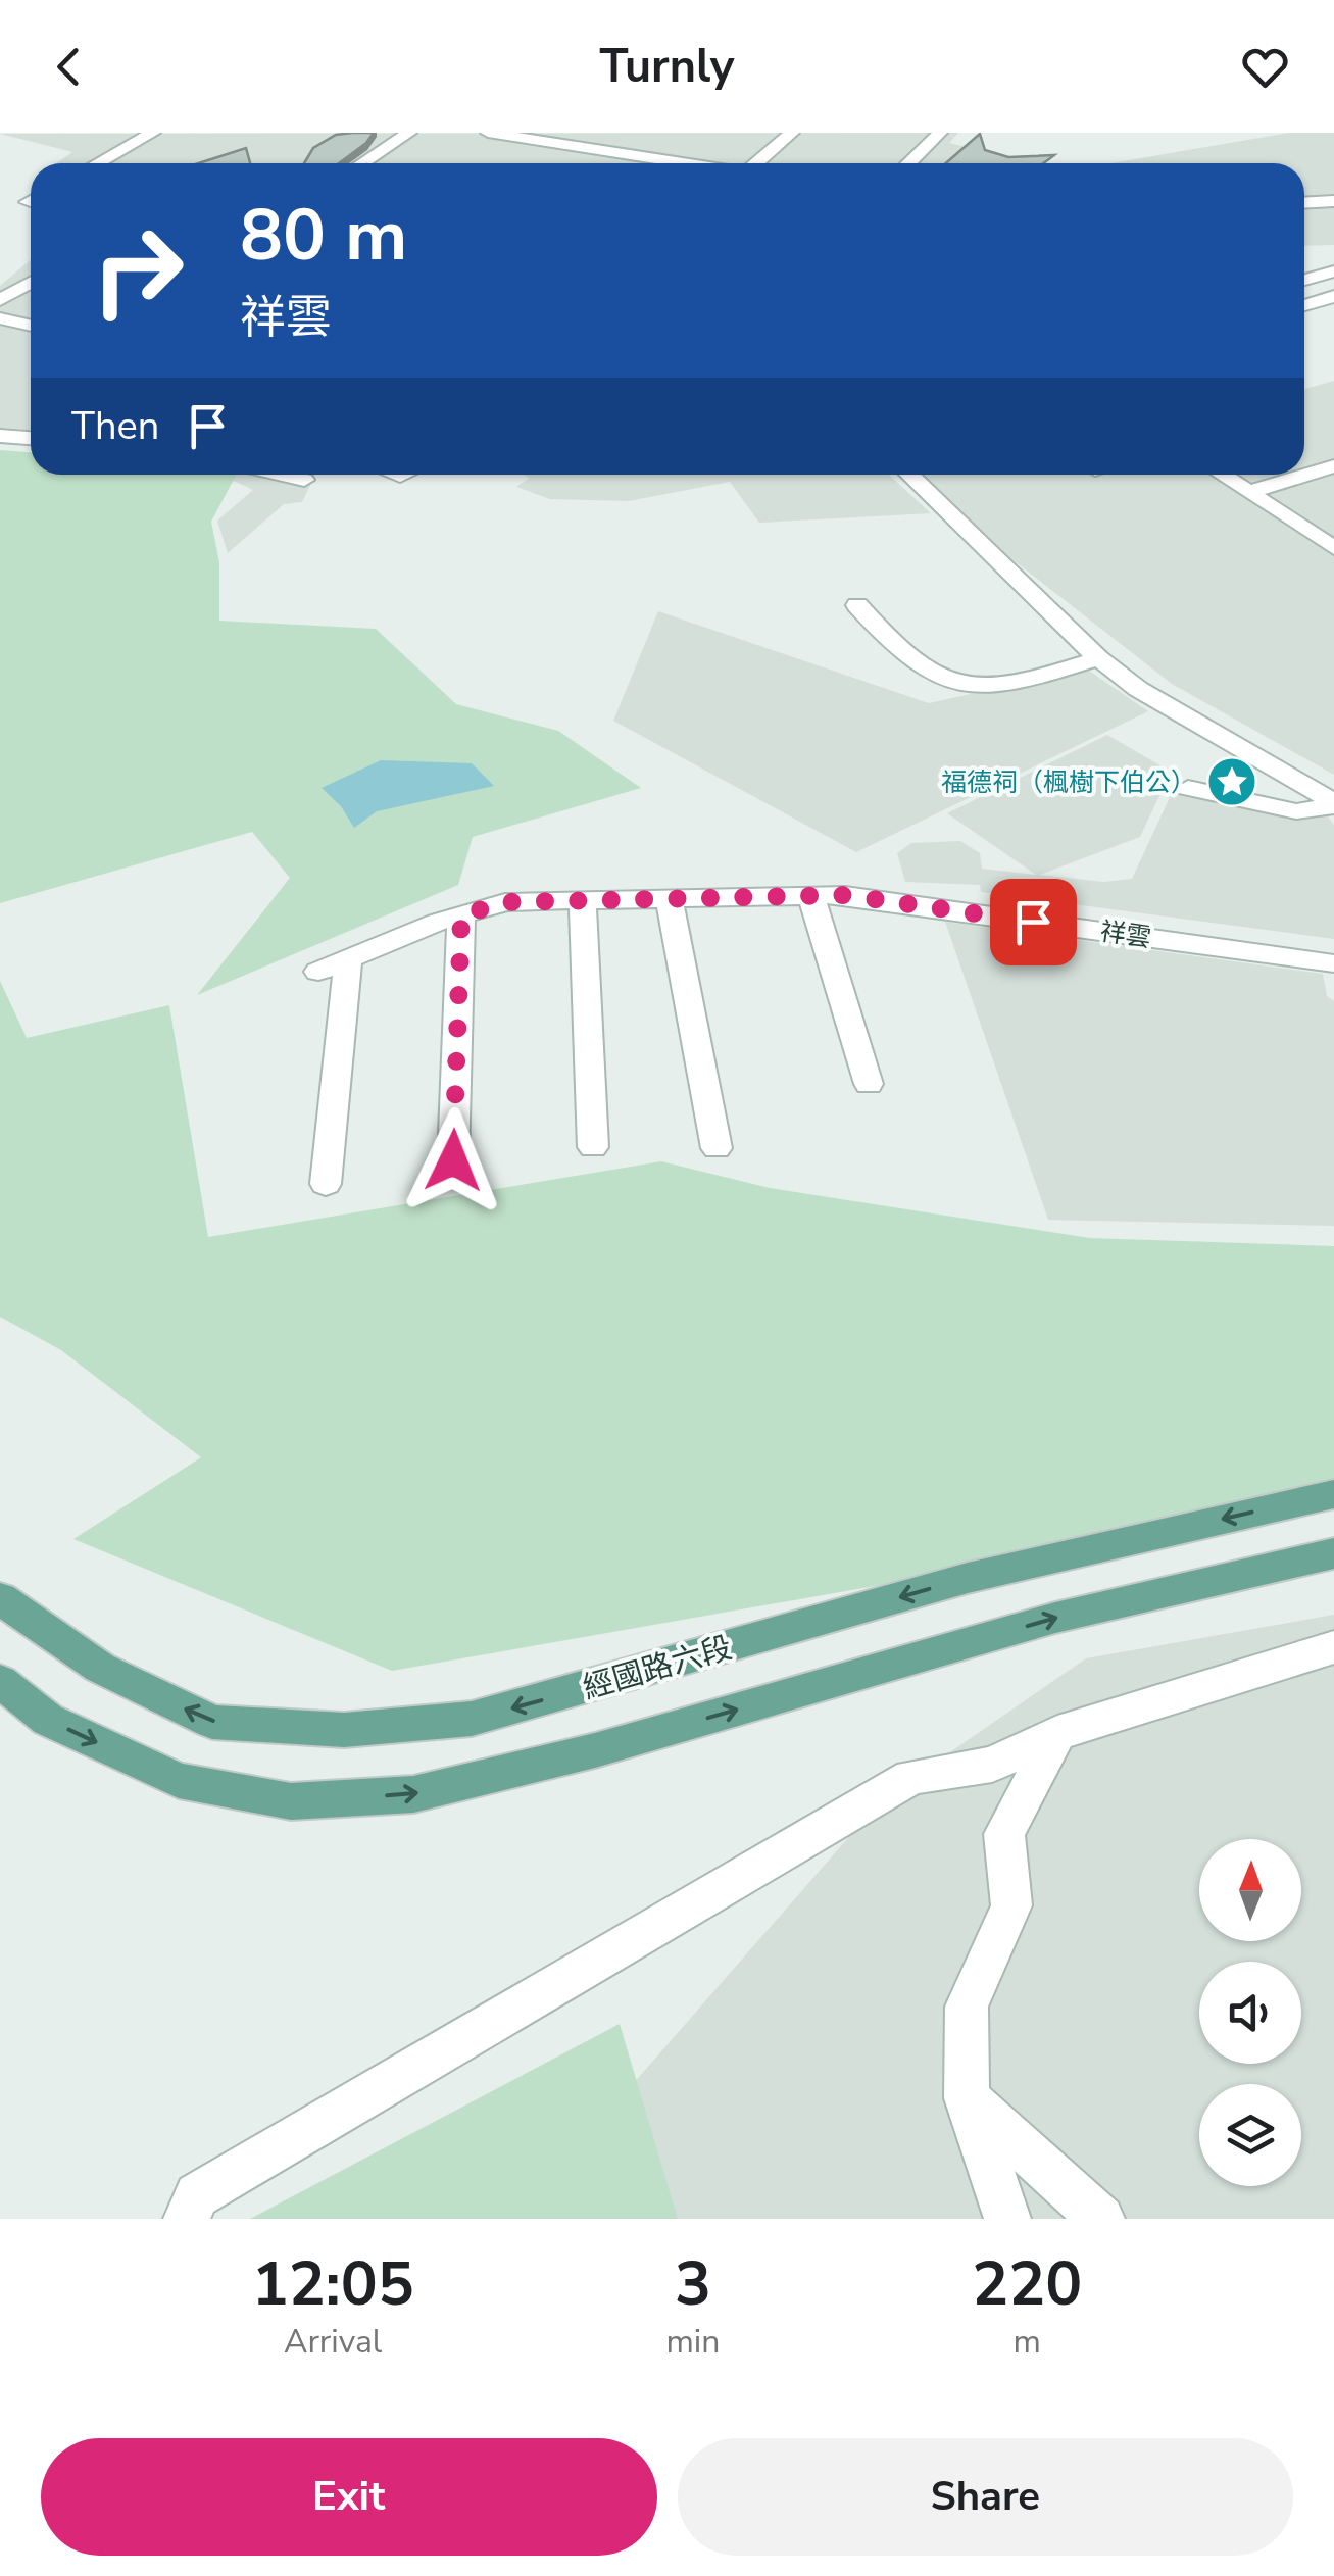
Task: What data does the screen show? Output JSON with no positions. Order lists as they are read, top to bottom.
{
  "streets": {
    "main road": ["經國路六段"],
    "street": ["祥雲"]
  },
  "places": {
    "place": ["福德祠（楓樹下伯公）"]
  },
  "north": "top",
  "page": {
    "header": "Turnly",
    "turn": ["80 m", "祥雲"],
    "then": "Then",
    "eta": [
      "12:05",
      "Arrival",
      "3",
      "min",
      "220",
      "m"
    ],
    "buttons": ["Exit", "Share"]
  }
}
